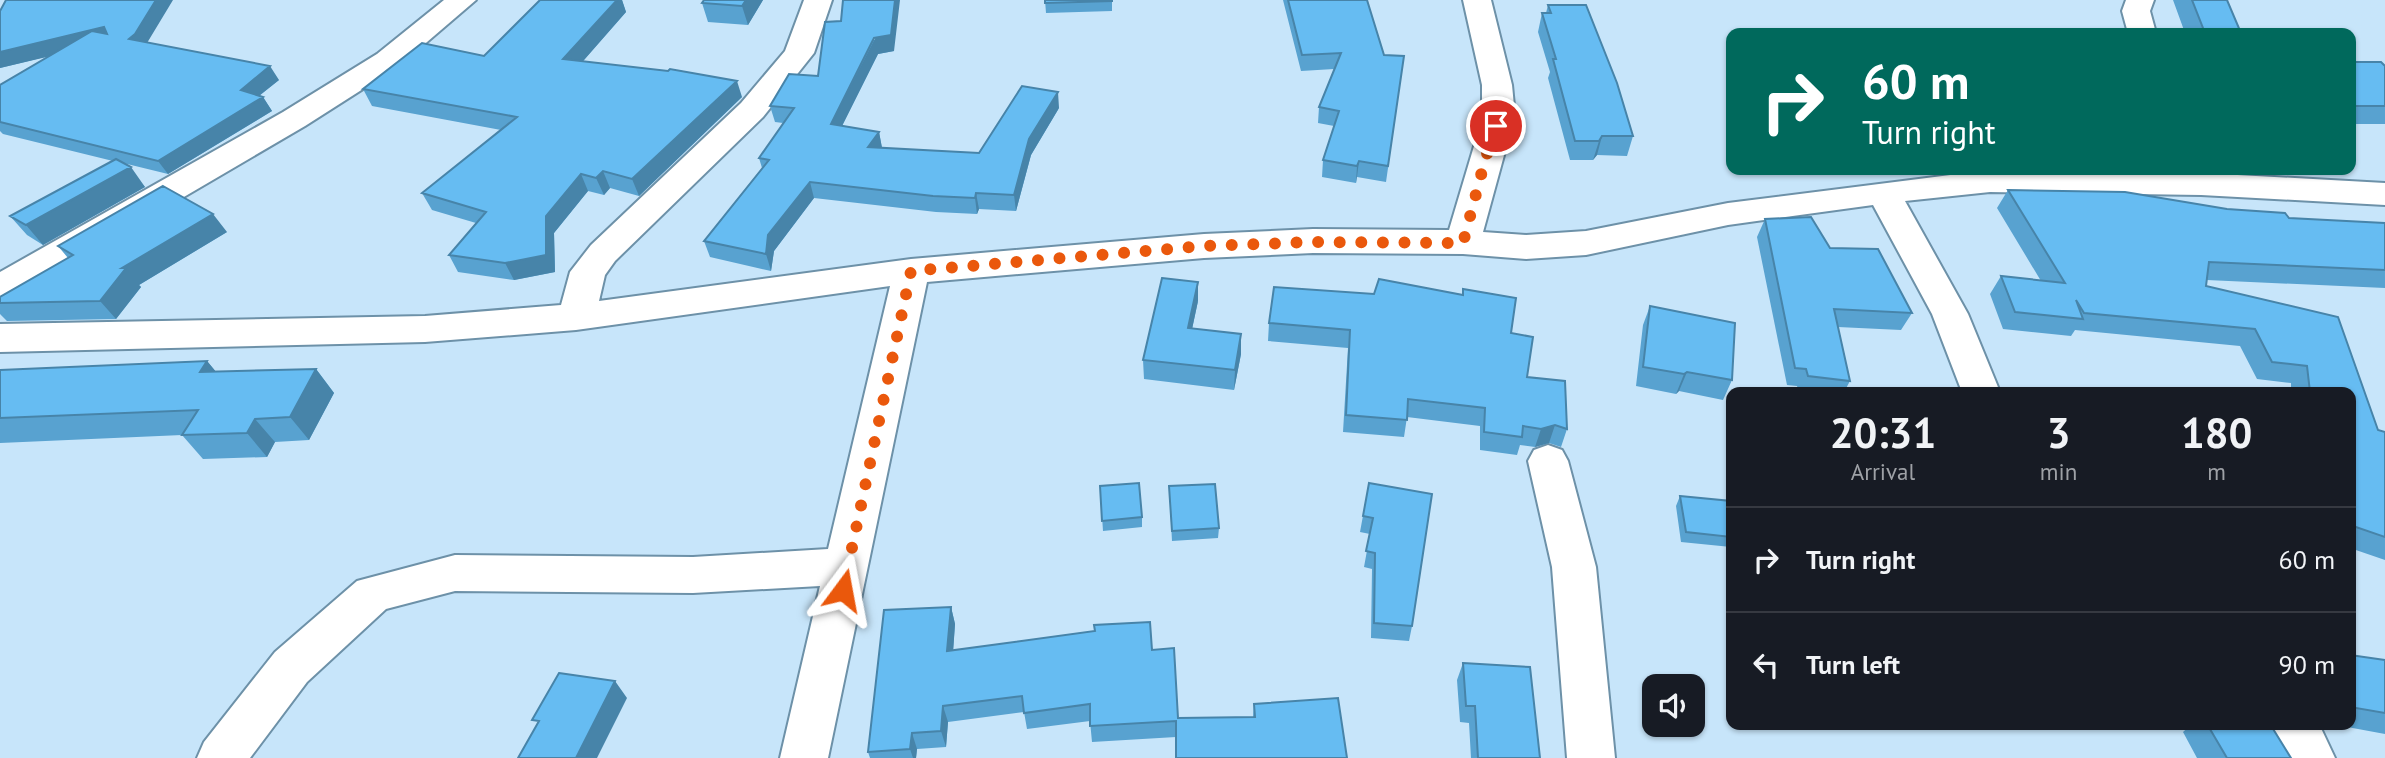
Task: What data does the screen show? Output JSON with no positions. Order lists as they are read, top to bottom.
{
  "page": {
    "turn": ["60 m", "Turn right"],
    "eta": [
      "20:31",
      "Arrival",
      "3",
      "min",
      "180",
      "m"
    ],
    "list": [
      {
        "name": "Turn right",
        "value": "60 m"
      },
      {
        "name": "Turn left",
        "value": "90 m"
      }
    ]
  }
}
